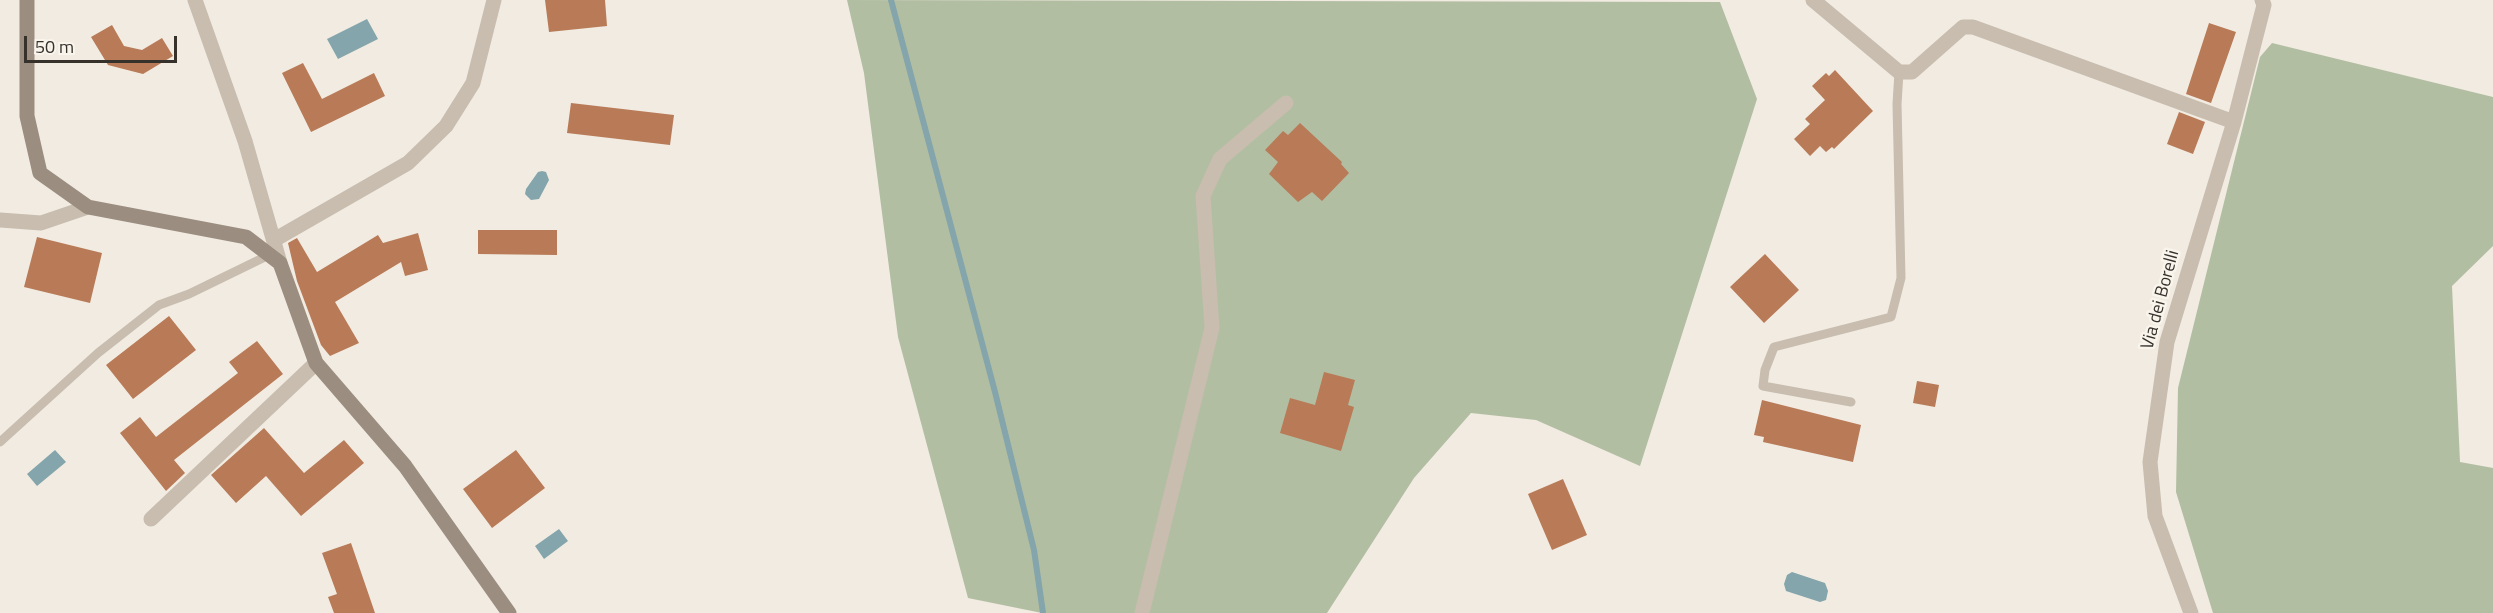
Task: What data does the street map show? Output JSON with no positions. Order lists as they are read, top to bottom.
{
  "streets": {
    "street": ["Via dei Borelli"]
  },
  "scale_bar": "50 m"
}
